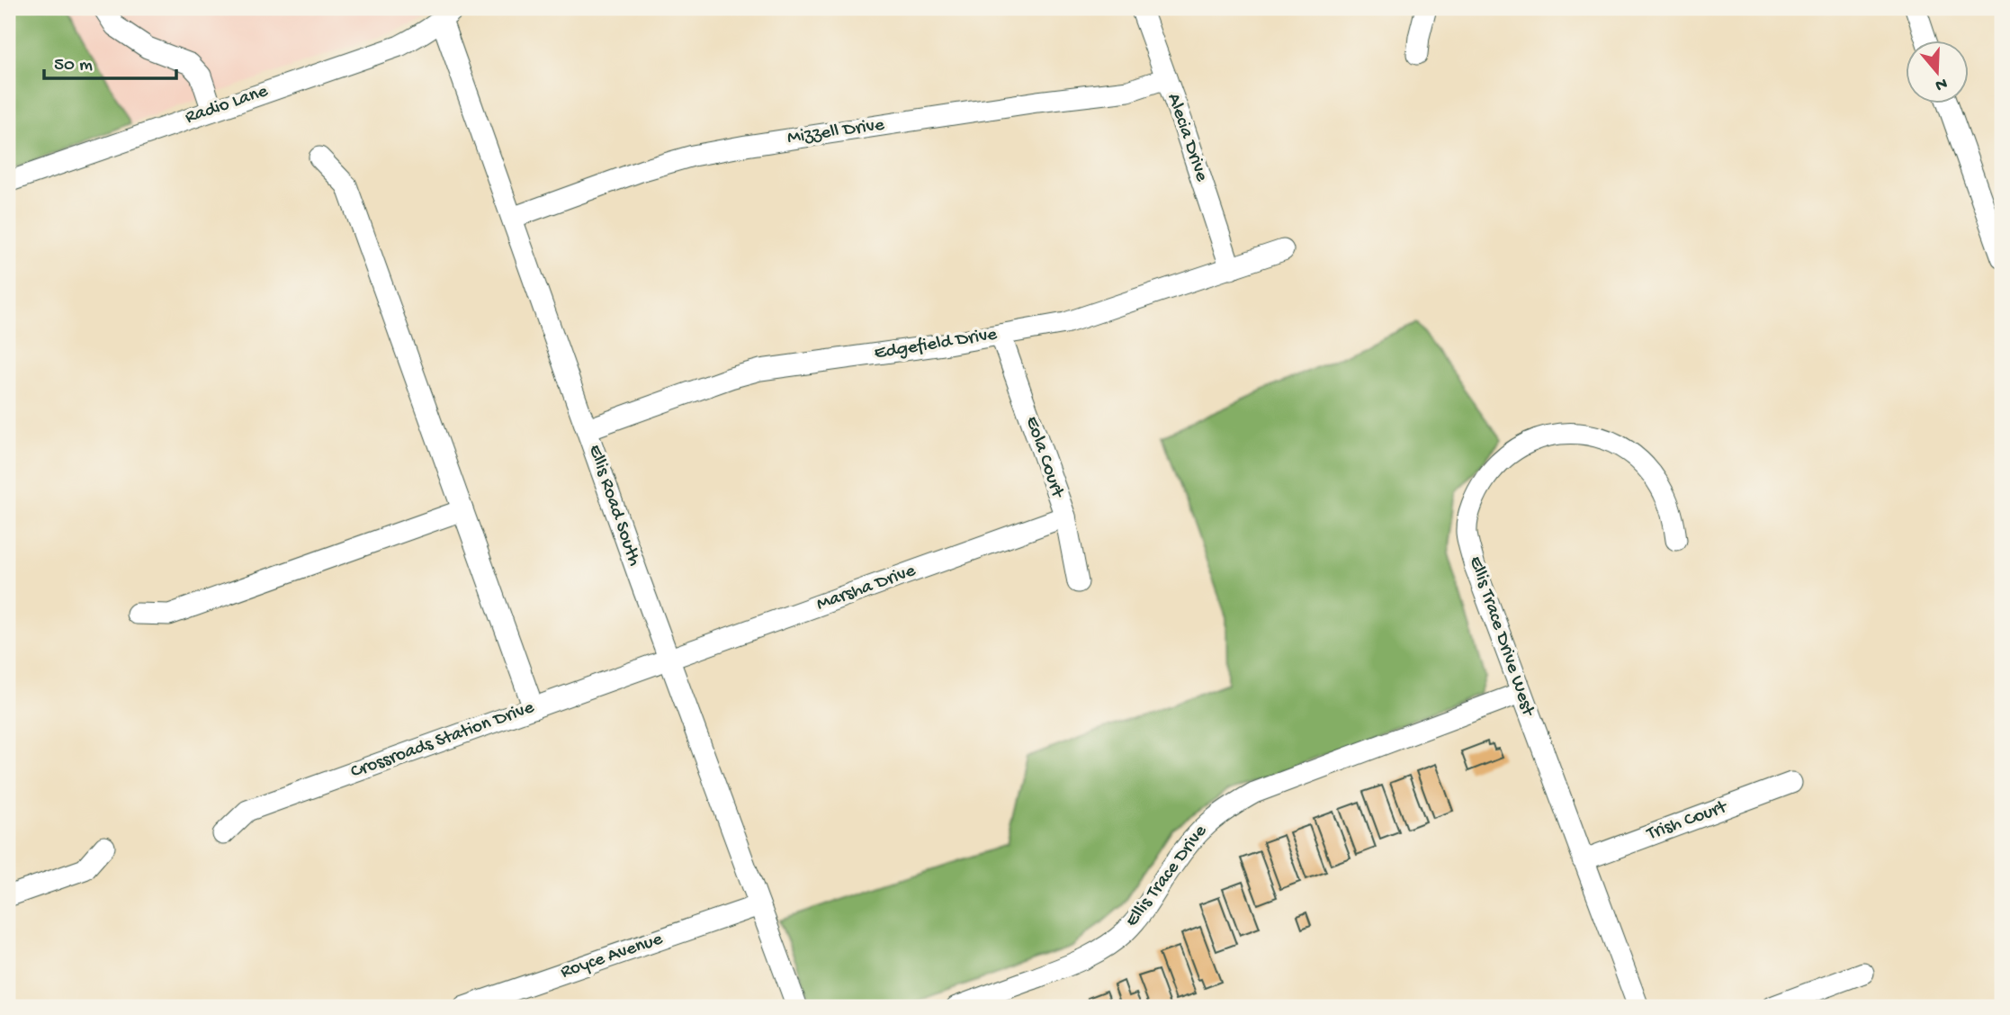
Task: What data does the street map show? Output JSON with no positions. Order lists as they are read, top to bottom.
{
  "streets": {
    "street": [
      "Radio Lane",
      "Mizzell Drive",
      "Alecia Drive",
      "Edgefield Drive",
      "Eola Court",
      "Ellis Road South",
      "Marsha Drive",
      "Ellis Trace Drive West",
      "Crossroads Station Drive",
      "Trish Court",
      "Ellis Trace Drive",
      "Royce Avenue"
    ]
  },
  "crossings": [
    ["Radio Lane", "Ellis Road South"],
    ["Mizzell Drive", "Alecia Drive"],
    ["Mizzell Drive", "Ellis Road South"],
    ["Alecia Drive", "Edgefield Drive"],
    ["Edgefield Drive", "Eola Court"],
    ["Edgefield Drive", "Ellis Road South"],
    ["Eola Court", "Marsha Drive"],
    ["Ellis Road South", "Marsha Drive"],
    ["Ellis Road South", "Crossroads Station Drive"],
    ["Ellis Road South", "Royce Avenue"],
    ["Marsha Drive", "Crossroads Station Drive"],
    ["Ellis Trace Drive West", "Trish Court"],
    ["Ellis Trace Drive West", "Ellis Trace Drive"]
  ],
  "scale_bar": "50 m",
  "north": "bottom"
}
